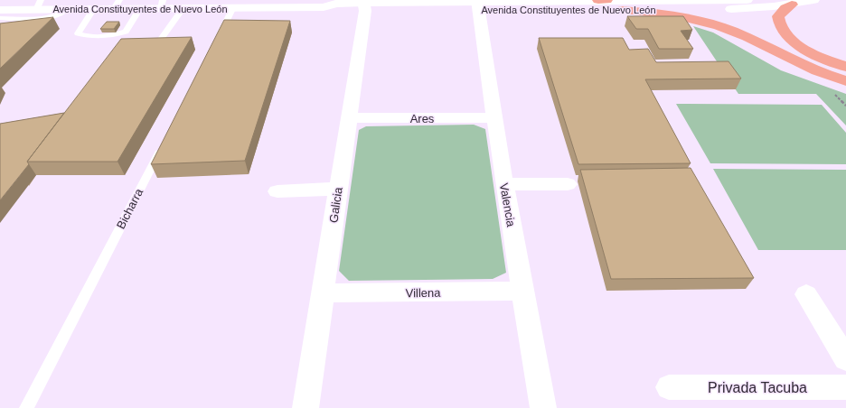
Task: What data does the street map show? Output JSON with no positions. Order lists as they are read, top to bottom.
{
  "streets": {
    "street": [
      "Avenida Constituyentes de Nuevo León",
      "Ares",
      "Galicia",
      "Valencia",
      "Villena",
      "Privada Tacuba"
    ],
    "lane": ["Bicharra"]
  },
  "crossings": [
    ["Avenida Constituyentes de Nuevo León", "Galicia"],
    ["Avenida Constituyentes de Nuevo León", "Valencia"],
    ["Ares", "Galicia"],
    ["Ares", "Valencia"],
    ["Galicia", "Villena"],
    ["Valencia", "Villena"]
  ]
}
